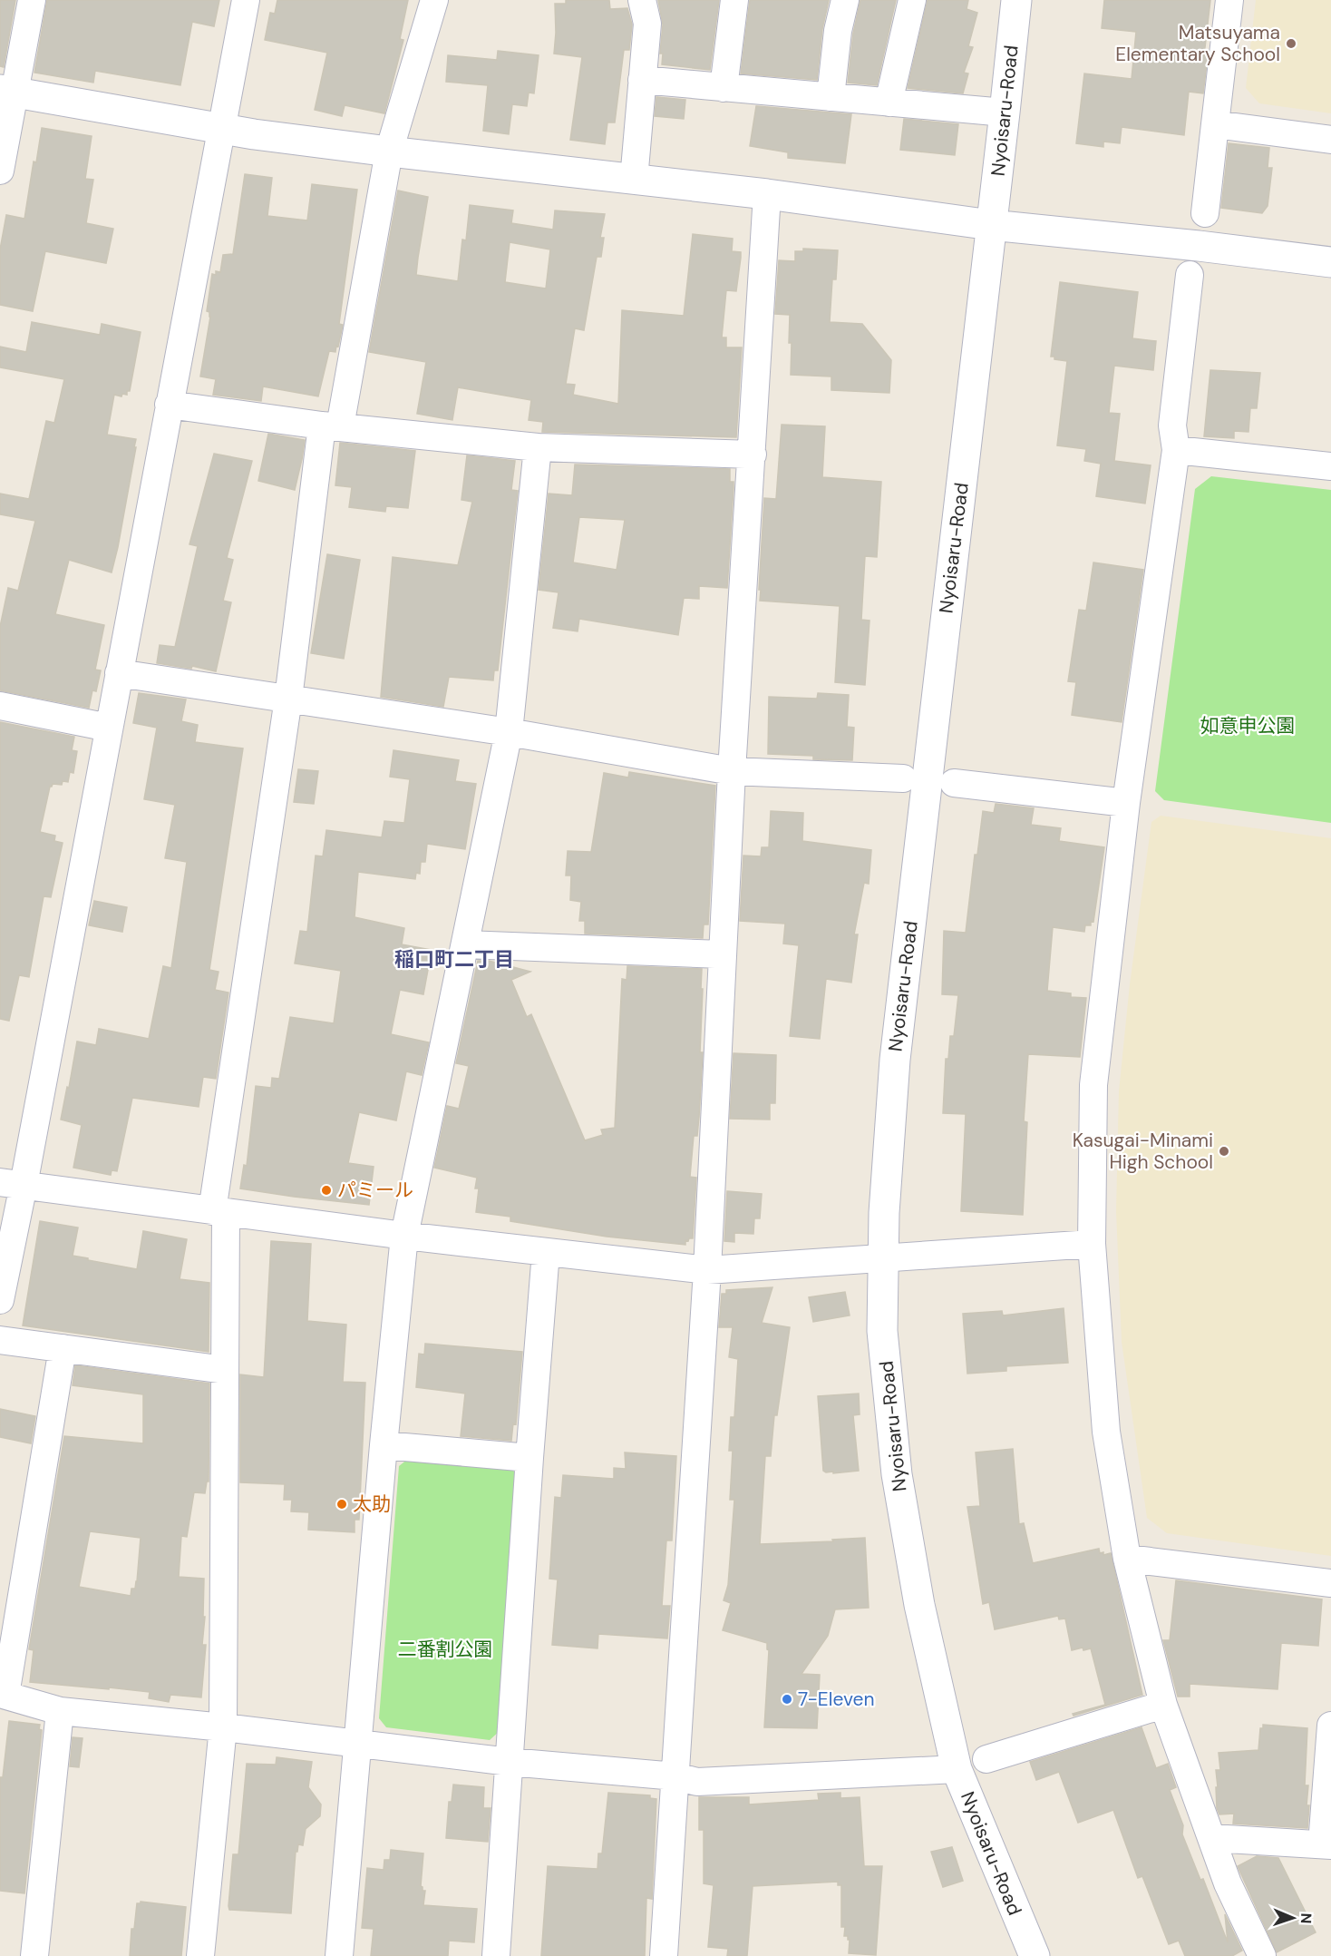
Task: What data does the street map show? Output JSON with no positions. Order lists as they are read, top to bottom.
{
  "streets": {
    "street": ["Nyoisaru-Road"]
  },
  "districts": ["稲口町二丁目"],
  "parks": ["如意申公園", "二番割公園"],
  "places": [
    "Matsuyama Elementary School",
    "Kasugai-Minami High School",
    "パミール",
    "太助",
    "7-Eleven"
  ],
  "north": "right"
}
